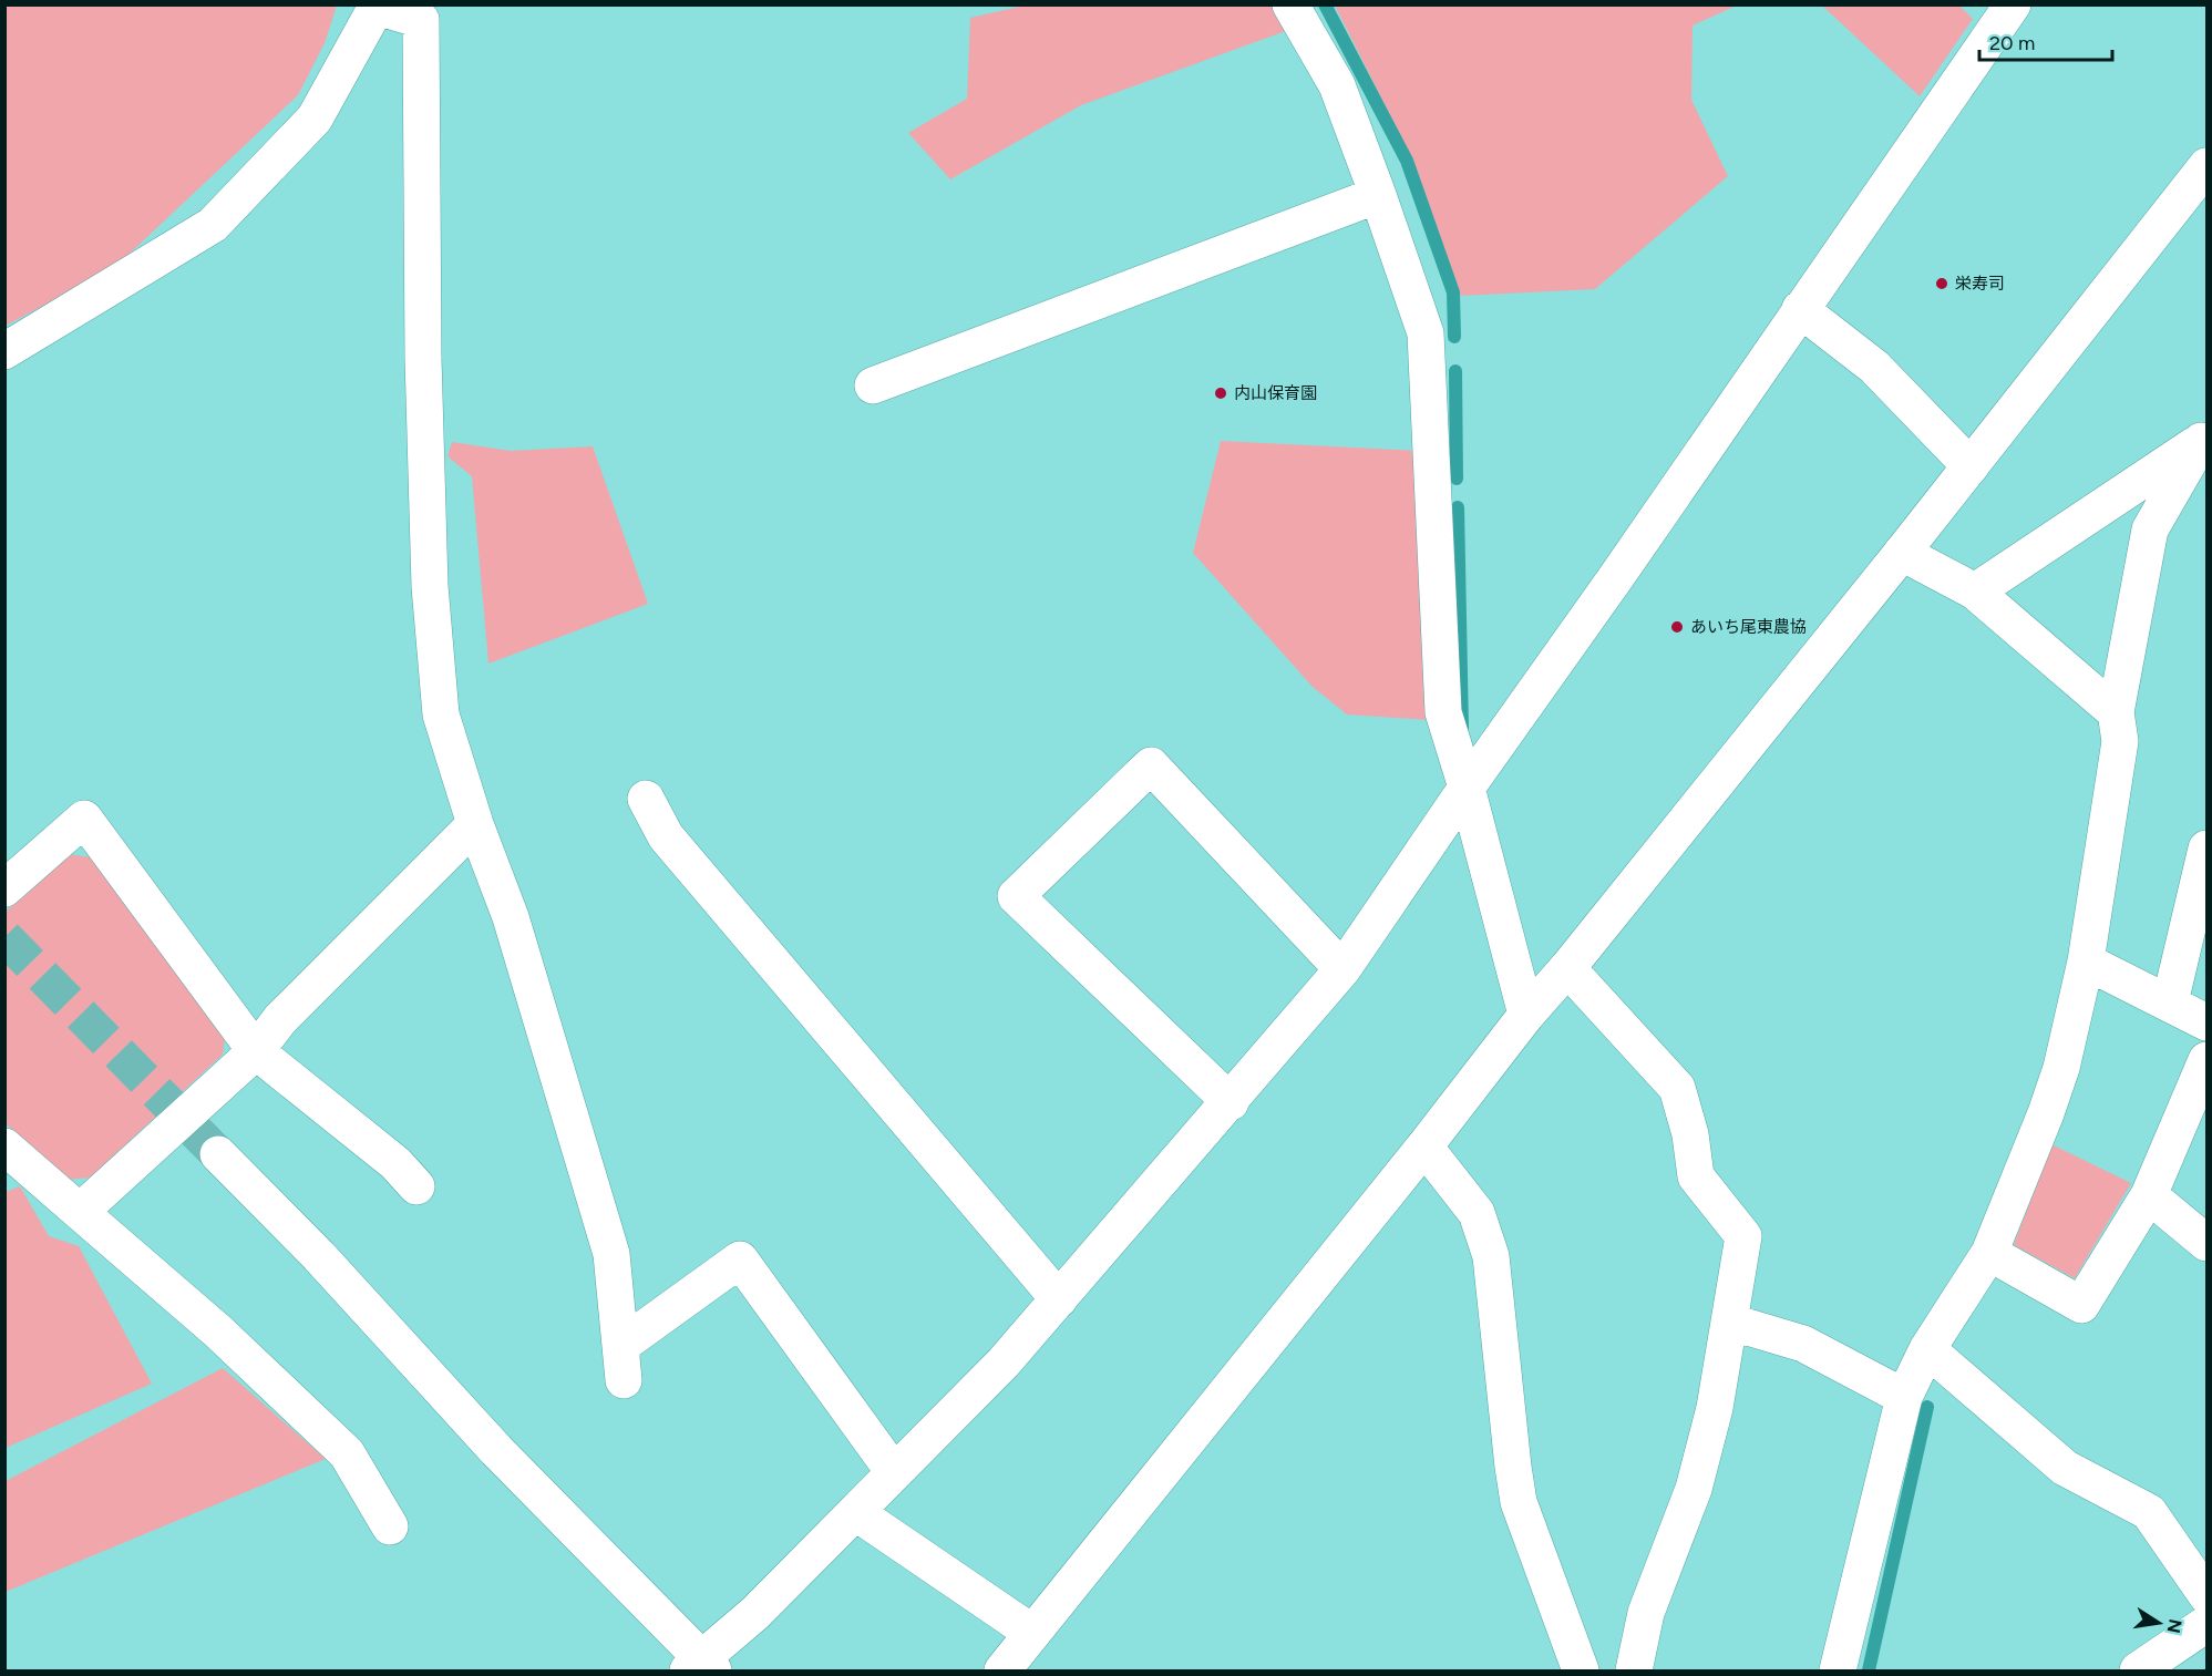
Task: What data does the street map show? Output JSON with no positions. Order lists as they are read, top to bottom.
{
  "places": ["栄寿司", "内山保育園", "あいち尾東農協"],
  "scale_bar": "20 m",
  "north": "right"
}
